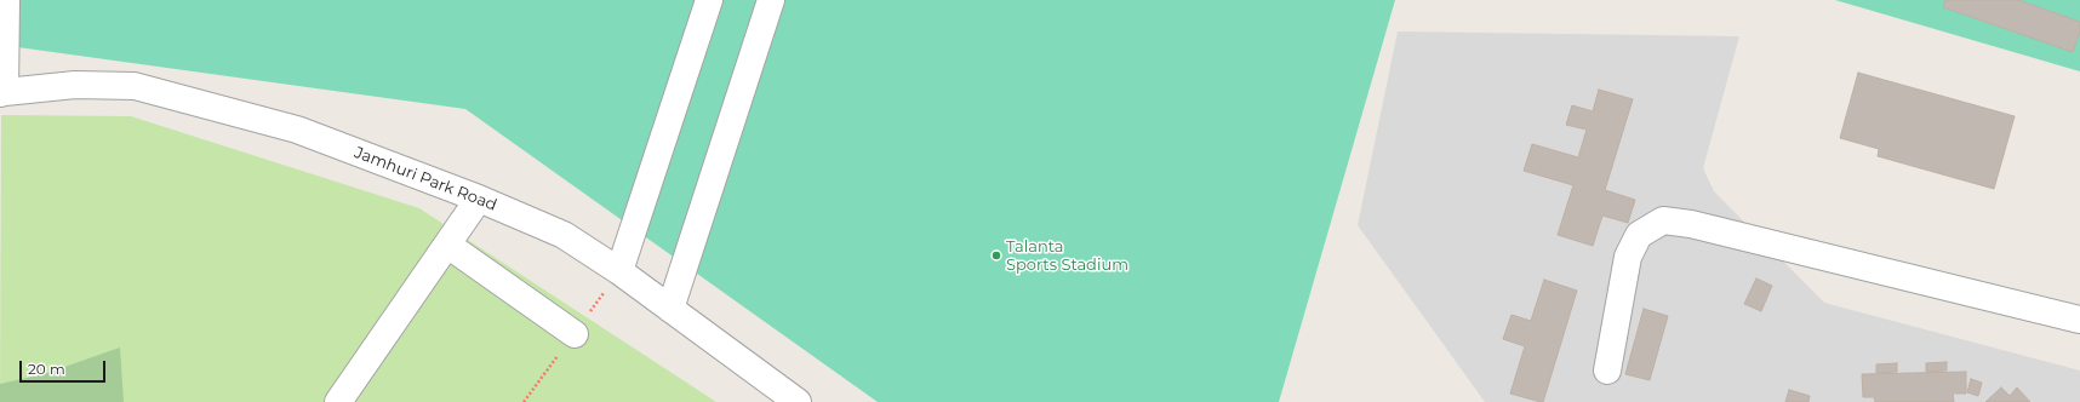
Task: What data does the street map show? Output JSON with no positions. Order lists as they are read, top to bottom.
{
  "streets": {
    "street": ["Jamhuri Park Road"]
  },
  "places": ["Talanta Sports Stadium"],
  "scale_bar": "20 m"
}
